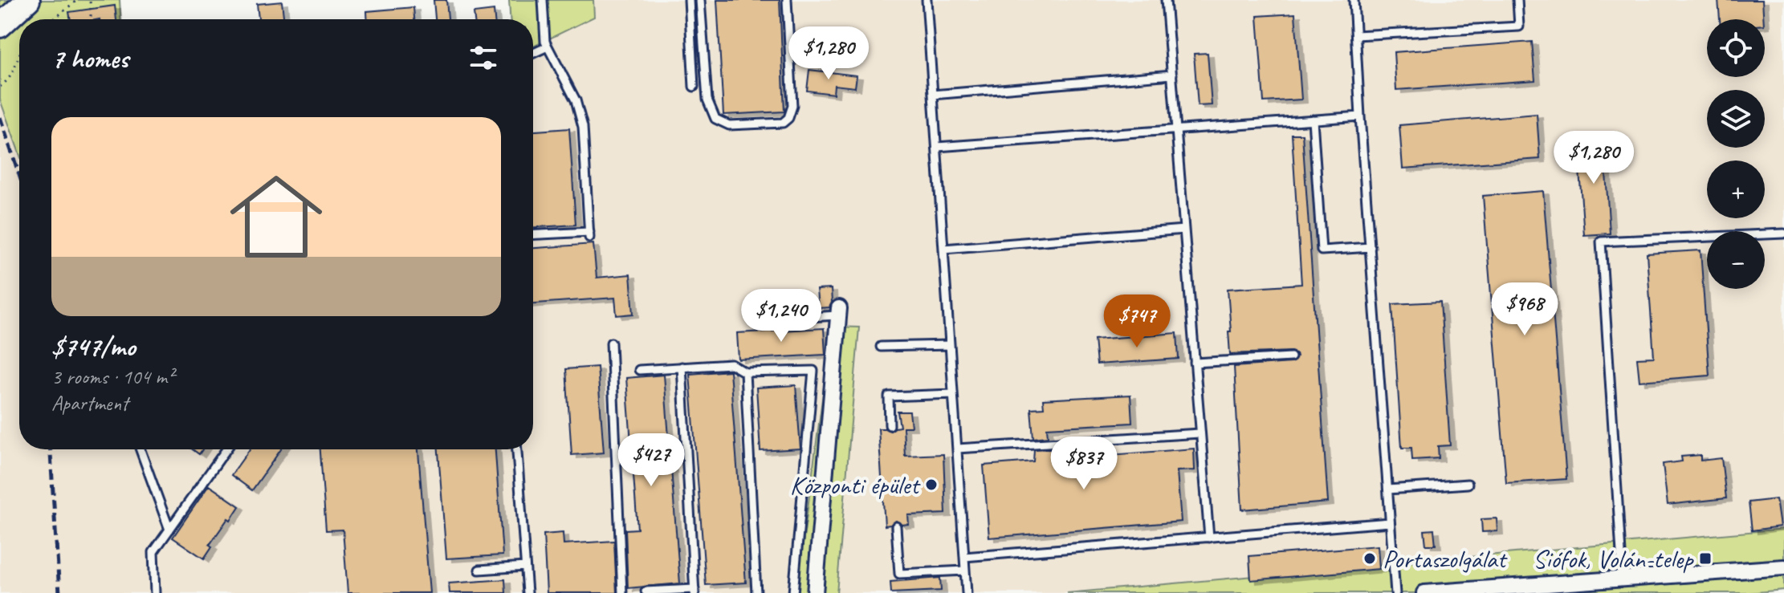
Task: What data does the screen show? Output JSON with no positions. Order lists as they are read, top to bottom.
{
  "places": {
    "other": ["Központi épület", "Portaszolgálat"],
    "transit": ["Siófok, Volán-telep"]
  },
  "page": {
    "map_buttons": ["+", "−"],
    "heading": "7 homes",
    "price": [
      "$1,280",
      "$1,280",
      "$968",
      "$1,240",
      "$747",
      "$427",
      "$837"
    ],
    "list": [
      {
        "name": "$747/mo",
        "note": "3 rooms · 104 m² · Apartment"
      }
    ]
  }
}
